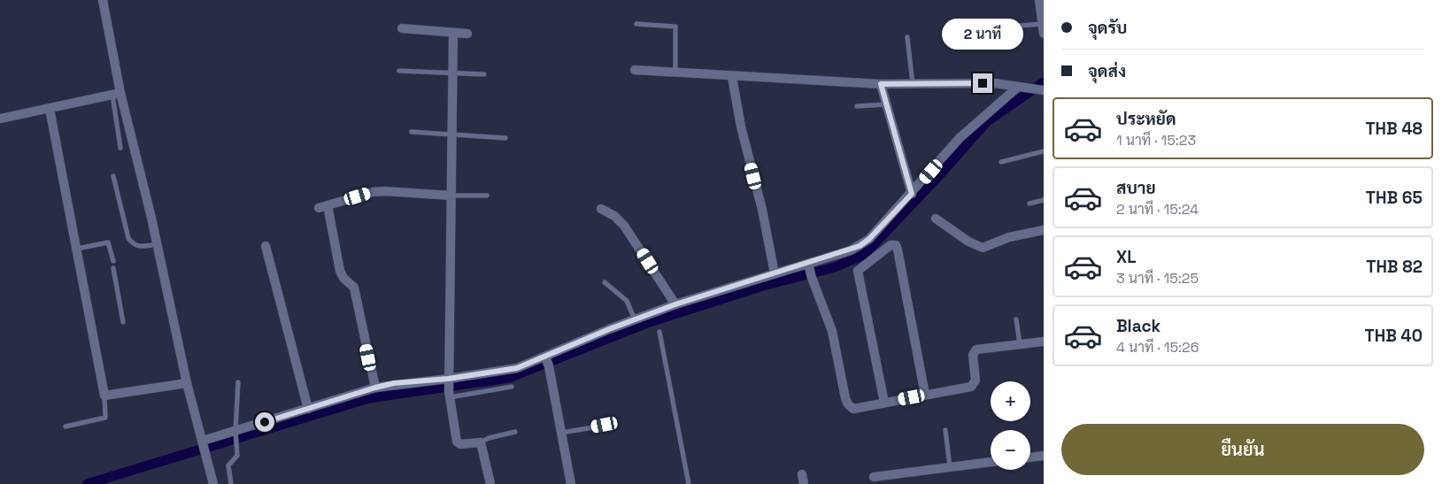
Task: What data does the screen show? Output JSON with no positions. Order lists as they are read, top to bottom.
{
  "page": {
    "banner": ["จุดรับ", "จุดส่ง"],
    "bubble": "2 นาที",
    "list": [
      {
        "name": "ประหยัด",
        "note": "1 นาที · 15:23",
        "value": "THB 48"
      },
      {
        "name": "สบาย",
        "note": "2 นาที · 15:24",
        "value": "THB 65"
      },
      {
        "name": "XL",
        "note": "3 นาที · 15:25",
        "value": "THB 82"
      },
      {
        "name": "Black",
        "note": "4 นาที · 15:26",
        "value": "THB 40"
      }
    ],
    "map_buttons": ["+", "−"],
    "buttons": "ยืนยัน"
  }
}
